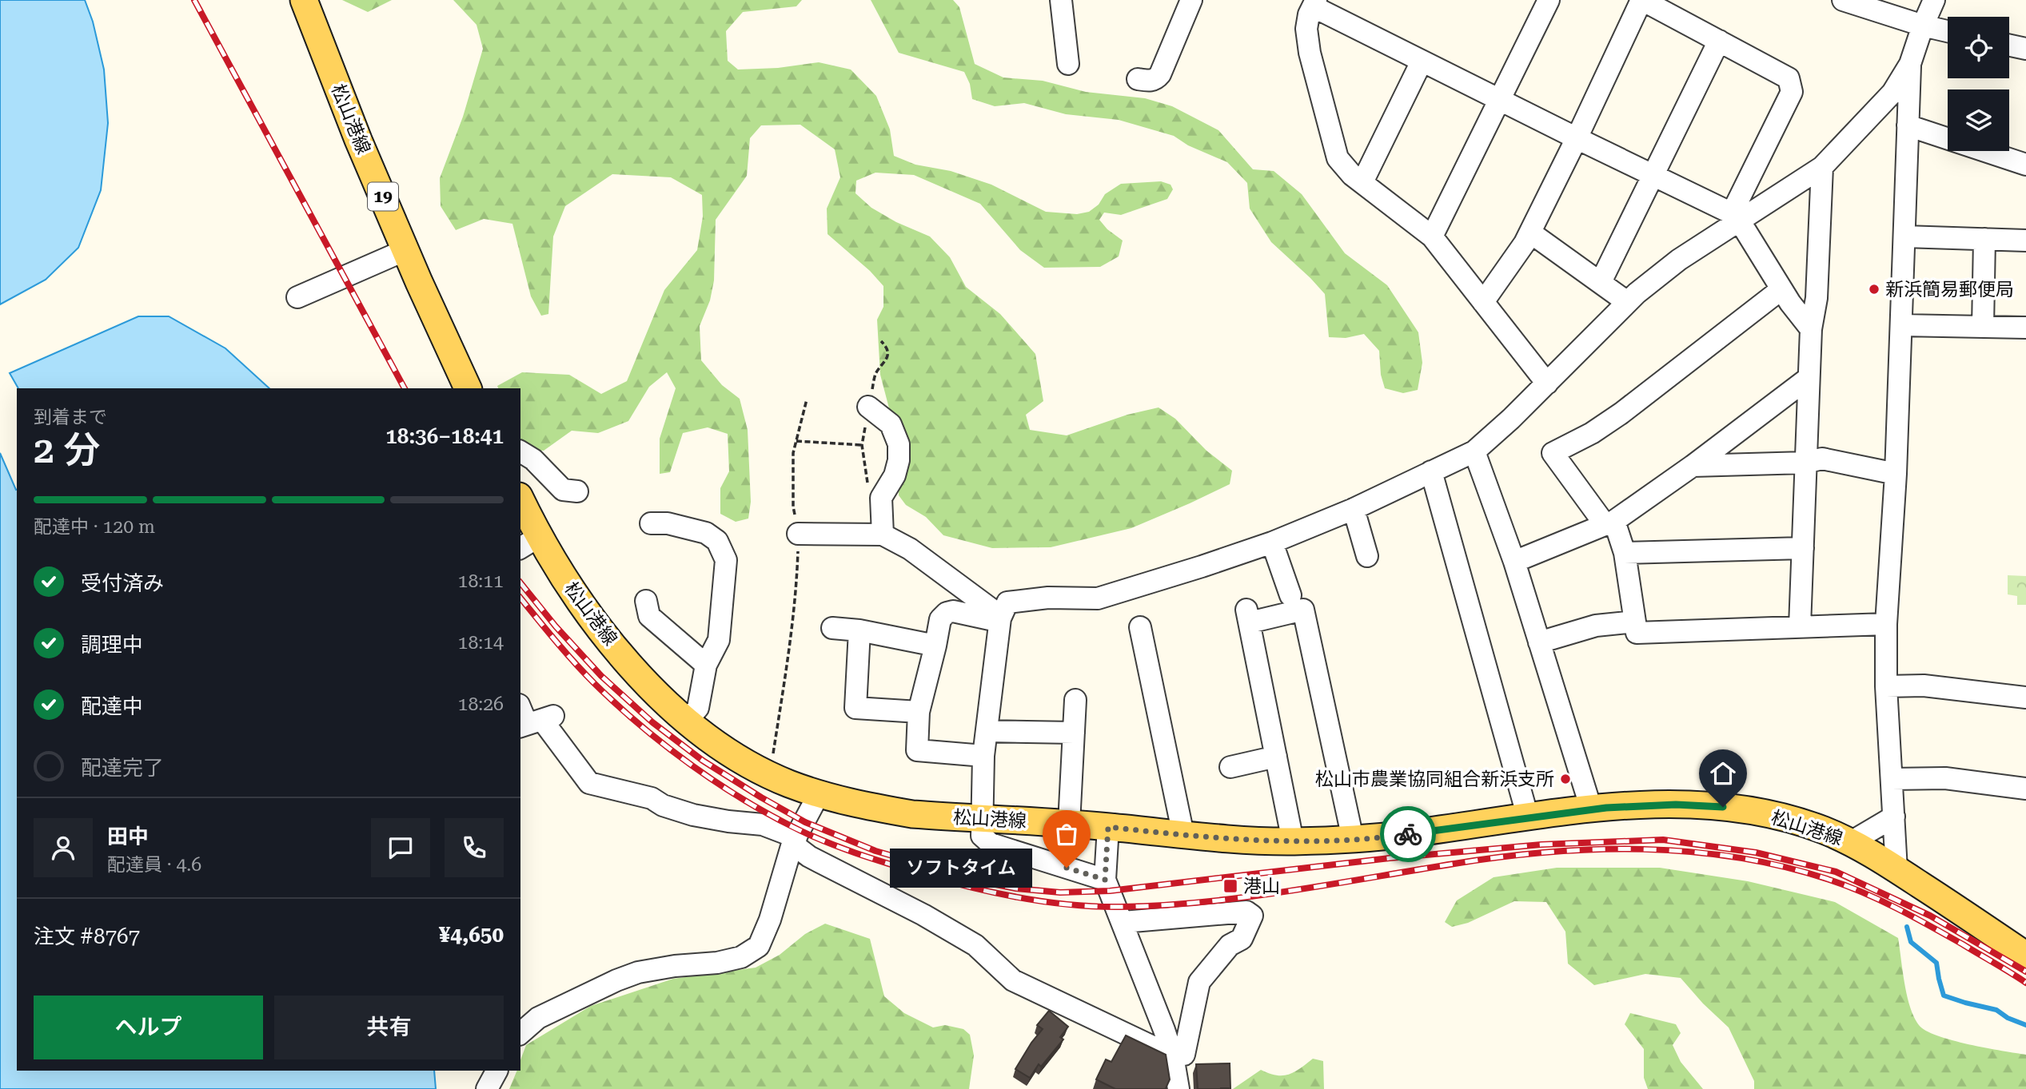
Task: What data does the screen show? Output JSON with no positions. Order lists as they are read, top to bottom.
{
  "streets": {
    "main road": ["松山港線", "19"]
  },
  "places": {
    "other": ["新浜簡易郵便局", "松山市農業協同組合新浜支所", "ソフトタイム"],
    "transit": ["港山"]
  },
  "page": {
    "heading": ["2 分", "到着まで", "18:36–18:41"],
    "panel": [
      "田中",
      "配達員 · 4.6",
      "注文 #8767",
      "¥4,650"
    ],
    "bar": "配達中 · 120 m",
    "list": [
      ["受付済み", "18:11"],
      ["調理中", "18:14"],
      ["配達中", "18:26"],
      "配達完了"
    ],
    "bubble": "ソフトタイム",
    "buttons": ["ヘルプ", "共有"]
  }
}
